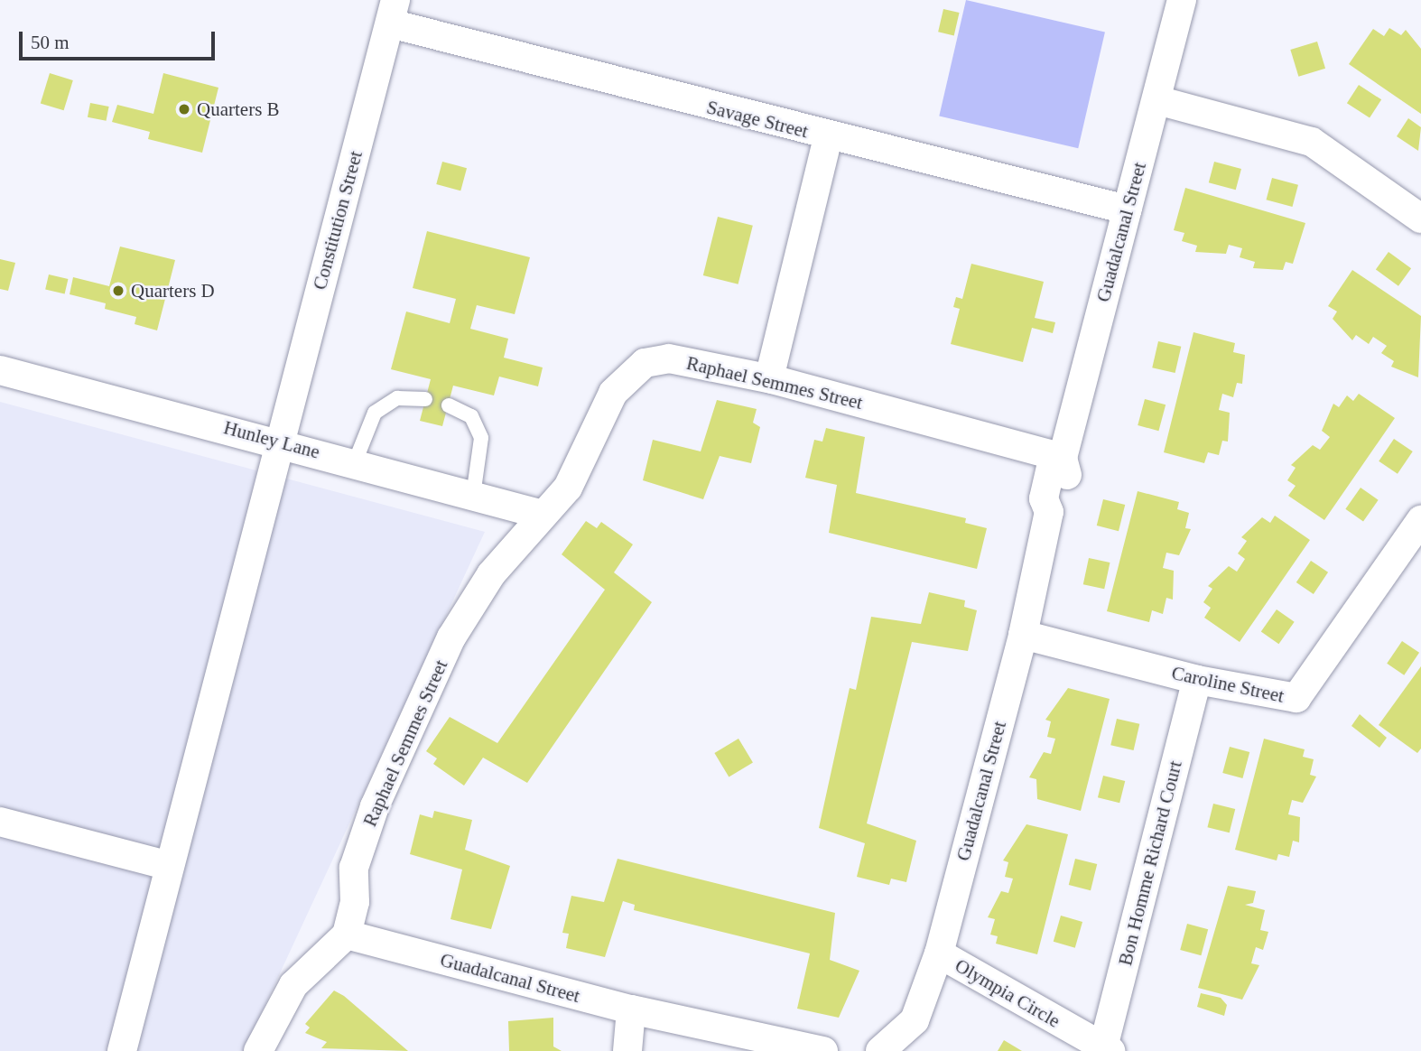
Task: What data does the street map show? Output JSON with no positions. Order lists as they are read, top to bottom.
{
  "streets": {
    "street": [
      "Savage Street",
      "Constitution Street",
      "Guadalcanal Street",
      "Raphael Semmes Street",
      "Hunley Lane",
      "Caroline Street",
      "Bon Homme Richard Court",
      "Olympia Circle"
    ]
  },
  "crossings": [
    ["Savage Street", "Constitution Street"],
    ["Savage Street", "Guadalcanal Street"],
    ["Constitution Street", "Hunley Lane"],
    ["Guadalcanal Street", "Raphael Semmes Street"],
    ["Guadalcanal Street", "Caroline Street"],
    ["Guadalcanal Street", "Olympia Circle"],
    ["Raphael Semmes Street", "Hunley Lane"],
    ["Caroline Street", "Bon Homme Richard Court"],
    ["Bon Homme Richard Court", "Olympia Circle"]
  ],
  "places": ["Quarters B", "Quarters D"],
  "scale_bar": "50 m"
}
